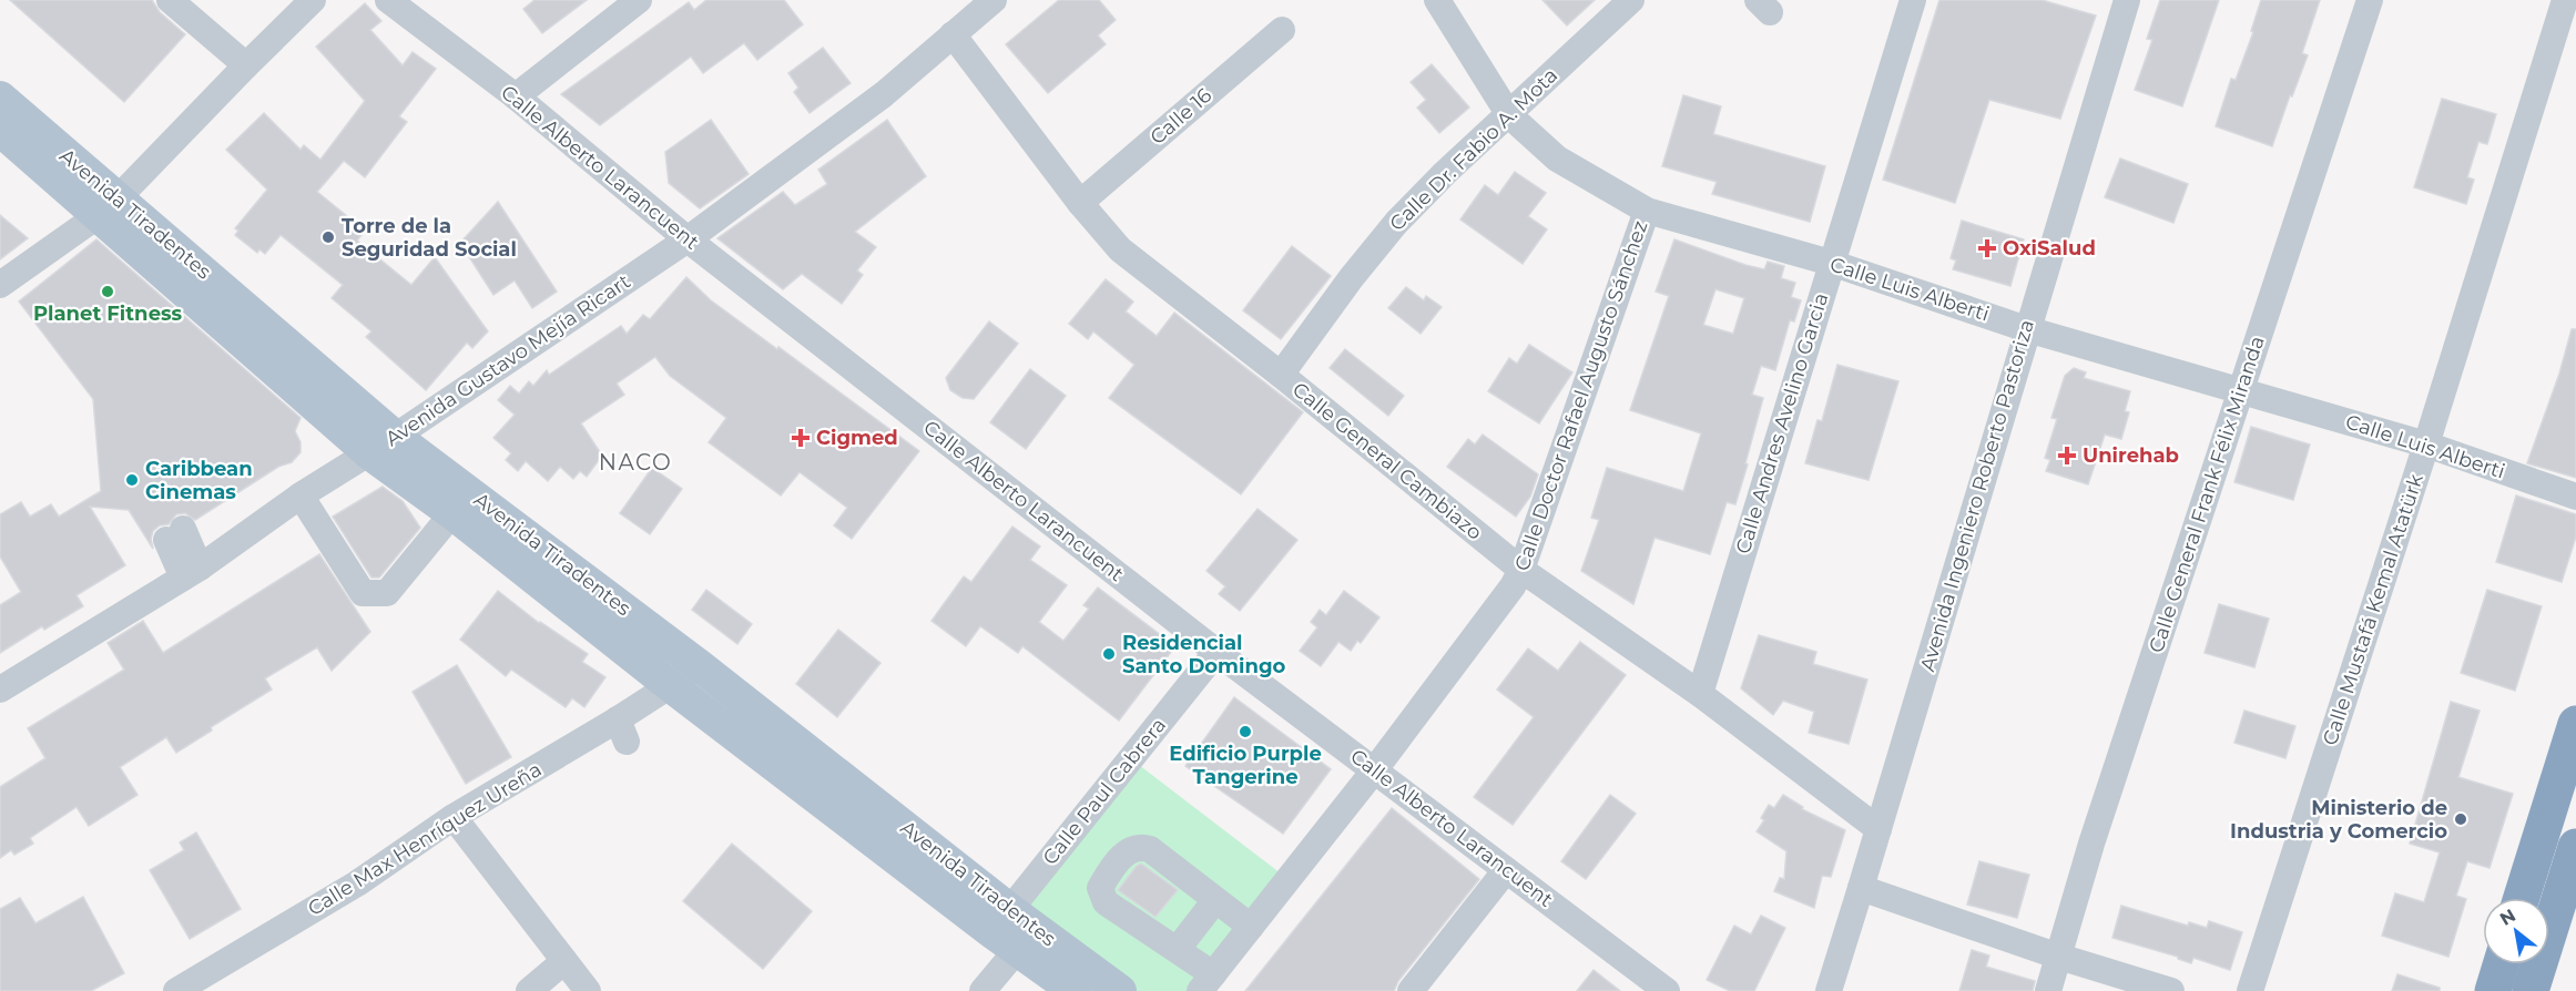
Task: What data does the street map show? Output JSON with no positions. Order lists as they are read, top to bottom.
{
  "streets": {
    "main road": ["Avenida Tiradentes"],
    "street": [
      "Calle 16",
      "Calle Dr. Fabio A. Mota",
      "Calle Alberto Larancuent",
      "Calle Luis Alberti",
      "Avenida Gustavo Mejía Ricart",
      "Calle Doctor Rafael Augusto Sánchez",
      "Calle Andres Avelino Garcia",
      "Calle General Cambiazo",
      "Calle General Frank Félix Miranda",
      "Avenida Ingeniero Roberto Pastoriza",
      "Calle Mustafá Kemal Atatürk",
      "Calle Paul Cabrera",
      "Calle Max Henríquez Ureña"
    ]
  },
  "crossings": [
    ["Calle 16", "Calle General Cambiazo"],
    ["Calle Dr. Fabio A. Mota", "Calle Luis Alberti"],
    ["Calle Dr. Fabio A. Mota", "Calle General Cambiazo"],
    ["Calle Alberto Larancuent", "Avenida Gustavo Mejía Ricart"],
    ["Calle Alberto Larancuent", "Calle Doctor Rafael Augusto Sánchez"],
    ["Calle Alberto Larancuent", "Calle Paul Cabrera"],
    ["Avenida Tiradentes", "Avenida Gustavo Mejía Ricart"],
    ["Avenida Tiradentes", "Calle Paul Cabrera"],
    ["Avenida Tiradentes", "Calle Max Henríquez Ureña"],
    ["Calle Luis Alberti", "Calle Doctor Rafael Augusto Sánchez"],
    ["Calle Luis Alberti", "Calle Andres Avelino Garcia"],
    ["Calle Luis Alberti", "Calle General Frank Félix Miranda"],
    ["Calle Luis Alberti", "Avenida Ingeniero Roberto Pastoriza"],
    ["Calle Luis Alberti", "Calle Mustafá Kemal Atatürk"],
    ["Avenida Gustavo Mejía Ricart", "Calle General Cambiazo"],
    ["Calle Doctor Rafael Augusto Sánchez", "Calle General Cambiazo"],
    ["Calle Andres Avelino Garcia", "Calle General Cambiazo"],
    ["Calle General Cambiazo", "Avenida Ingeniero Roberto Pastoriza"]
  ],
  "districts": ["NACO"],
  "places": {
    "other": [
      "Torre de la Seguridad Social",
      "Planet Fitness",
      "Caribbean Cinemas",
      "Residencial Santo Domingo",
      "Edificio Purple Tangerine",
      "Ministerio de Industria y Comercio"
    ],
    "health": ["OxiSalud", "Cigmed", "Unirehab"]
  },
  "north": "top left"
}
